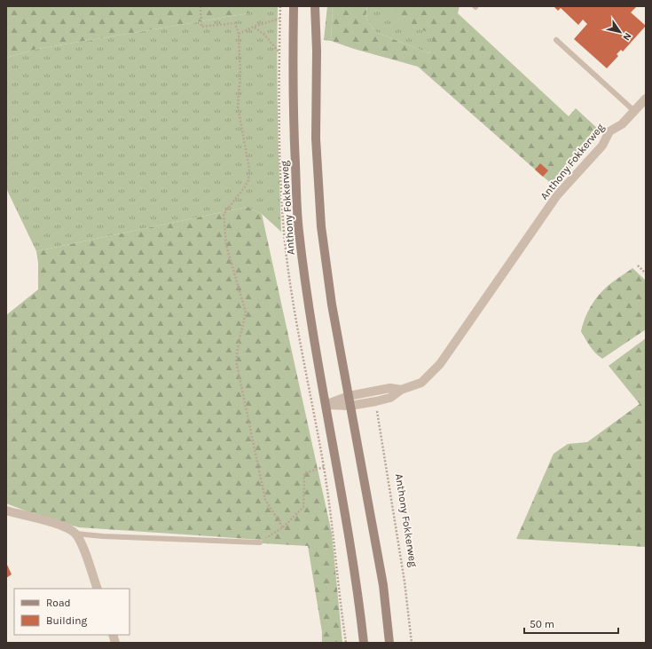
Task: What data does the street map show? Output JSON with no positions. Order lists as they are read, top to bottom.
{
  "streets": {
    "main road": ["Anthony Fokkerweg"]
  },
  "legend": ["Road", "Building"],
  "scale_bar": "50 m",
  "north": "bottom right"
}
